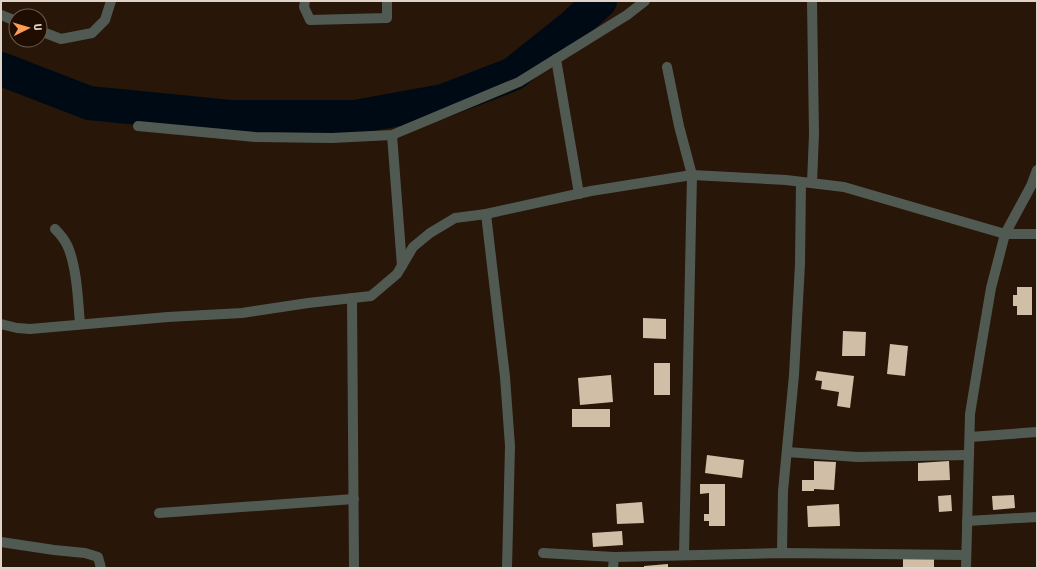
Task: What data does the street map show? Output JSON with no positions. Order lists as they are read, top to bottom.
{
  "north": "right"
}
